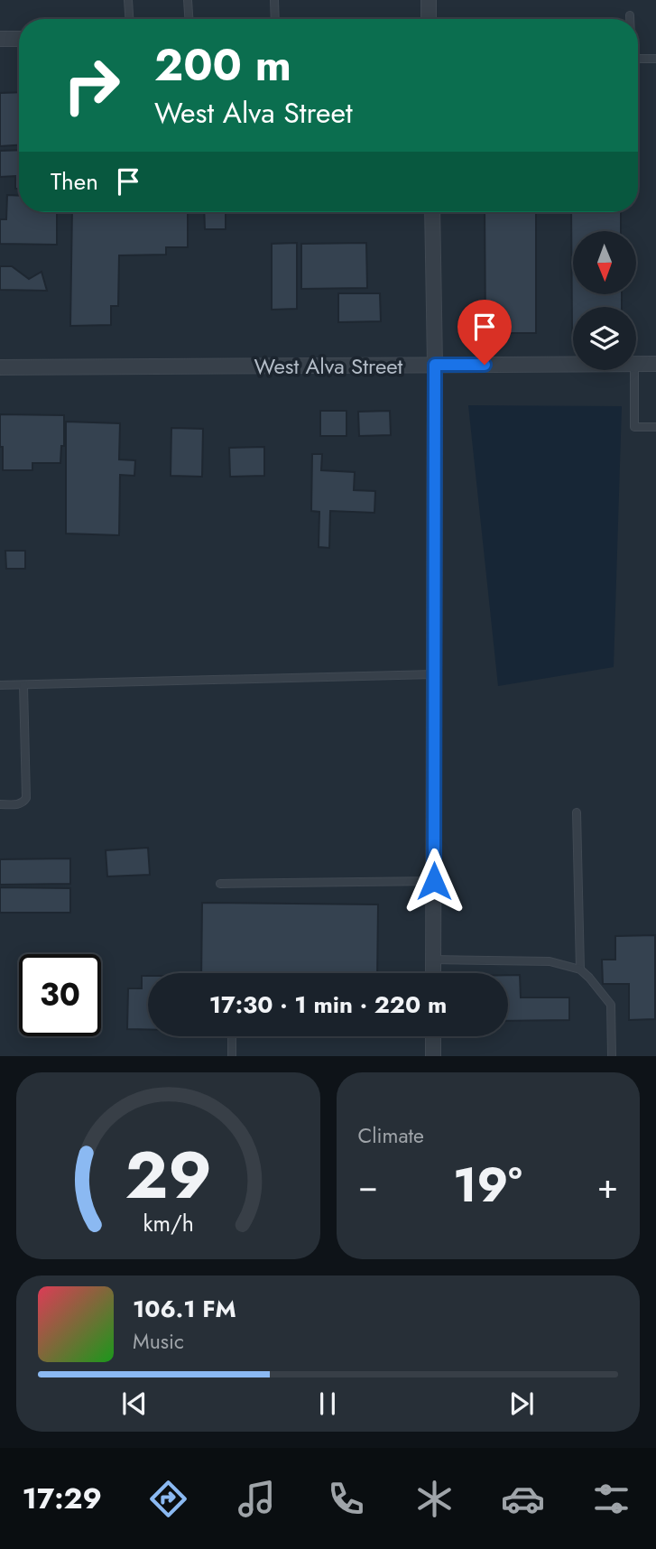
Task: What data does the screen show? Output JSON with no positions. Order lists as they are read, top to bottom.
{
  "streets": {
    "street": ["West Alva Street"]
  },
  "north": "bottom",
  "page": {
    "turn": ["200 m", "West Alva Street"],
    "then": "Then",
    "limit": "30",
    "trip": "17:30 · 1 min · 220 m",
    "tile": "Climate",
    "heat": ["−", "19°", "+"],
    "song": ["106.1 FM", "Music"],
    "tabs": "17:29",
    "gauge": ["29", "km/h"]
  }
}
